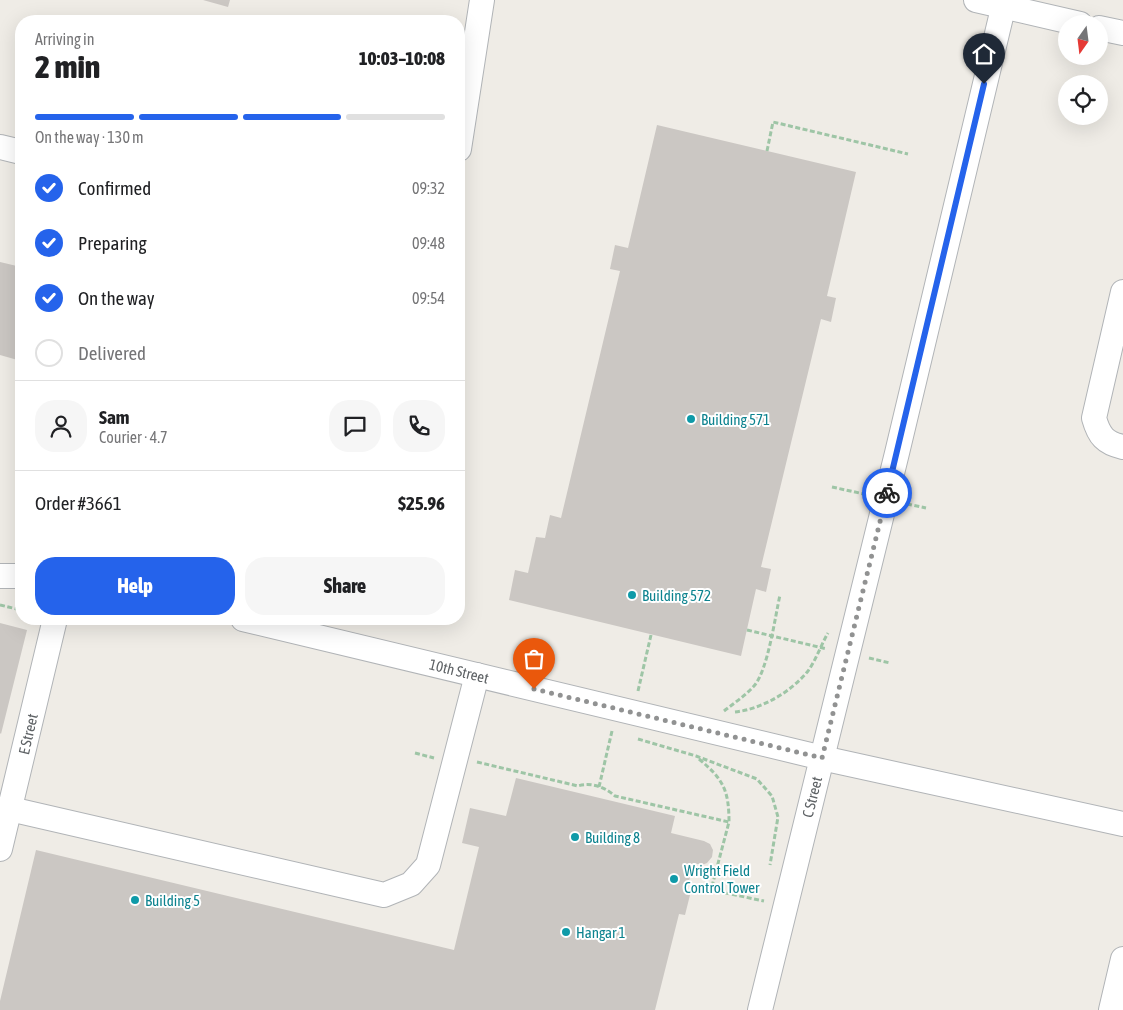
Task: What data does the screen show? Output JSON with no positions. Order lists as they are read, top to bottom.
{
  "streets": {
    "street": ["10th Street", "E Street", "C Street"]
  },
  "crossings": [
    ["10th Street", "C Street"]
  ],
  "places": [
    "Building 571",
    "Building 572",
    "Building 8",
    "Wright Field Control Tower",
    "Building 5",
    "Hangar 1"
  ],
  "north": "bottom",
  "page": {
    "heading": ["2 min", "Arriving in", "10:03–10:08"],
    "panel": [
      "Sam",
      "Courier · 4.7",
      "Order #3661",
      "$25.96"
    ],
    "bar": "On the way · 130 m",
    "list": [
      ["Confirmed", "09:32"],
      ["Preparing", "09:48"],
      ["On the way", "09:54"],
      "Delivered"
    ],
    "buttons": ["Help", "Share"]
  }
}
